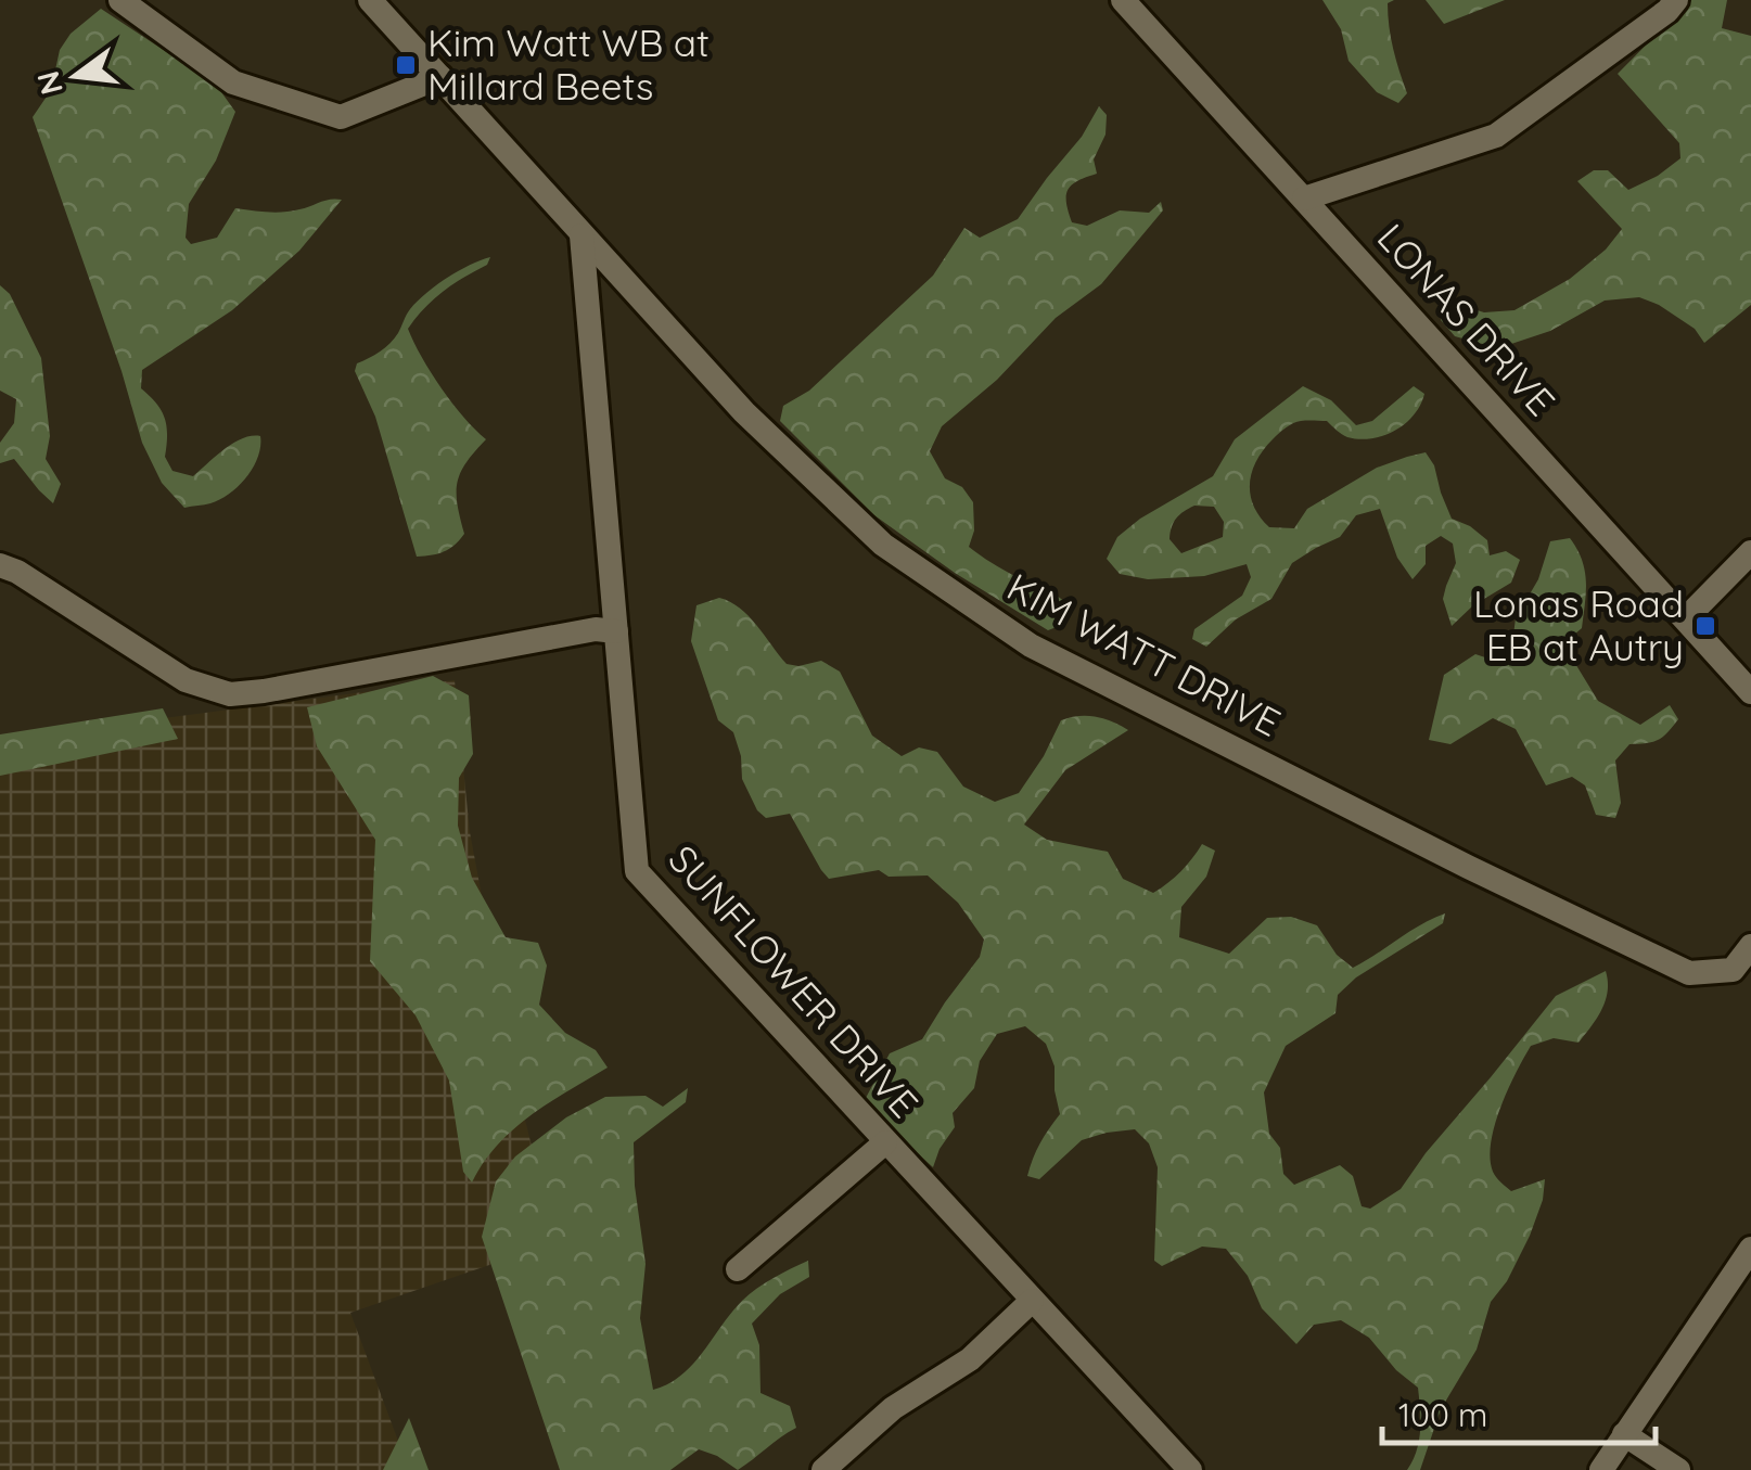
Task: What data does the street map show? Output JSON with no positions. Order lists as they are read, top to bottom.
{
  "streets": {
    "street": ["LONAS DRIVE", "KIM WATT DRIVE", "SUNFLOWER DRIVE"]
  },
  "crossings": [
    ["KIM WATT DRIVE", "SUNFLOWER DRIVE"]
  ],
  "places": {
    "transit": ["Kim Watt WB at Millard Beets", "Lonas Road EB at Autry"]
  },
  "scale_bar": "100 m",
  "north": "left"
}
